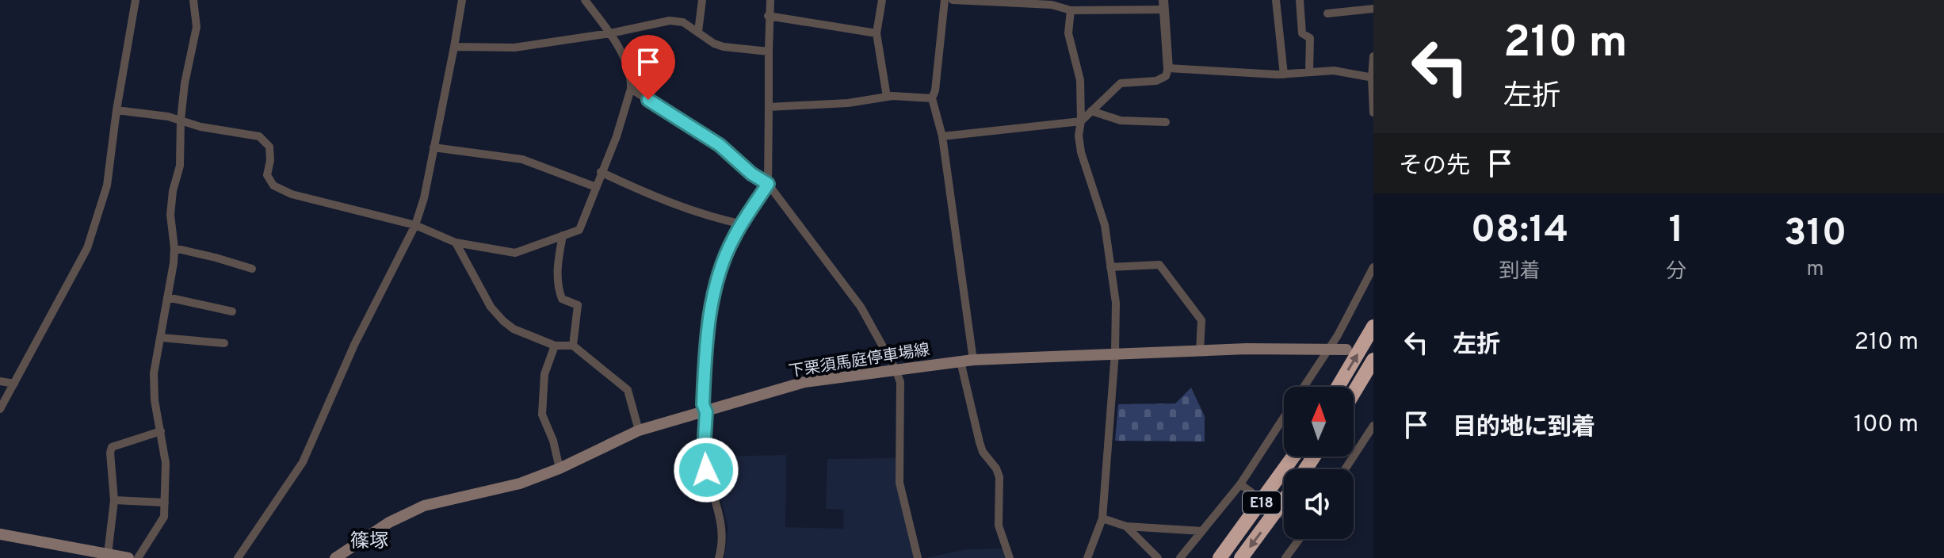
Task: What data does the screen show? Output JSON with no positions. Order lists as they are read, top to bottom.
{
  "streets": {
    "highway": ["E18"],
    "main road": ["下栗須馬庭停車場線"]
  },
  "districts": ["篠塚"],
  "north": "top",
  "page": {
    "turn": ["210 m", "左折"],
    "then": "その先",
    "eta": [
      "08:14",
      "到着",
      "1",
      "分",
      "310",
      "m"
    ],
    "list": [
      {
        "name": "左折",
        "value": "210 m"
      },
      {
        "name": "目的地に到着",
        "value": "100 m"
      }
    ]
  }
}
